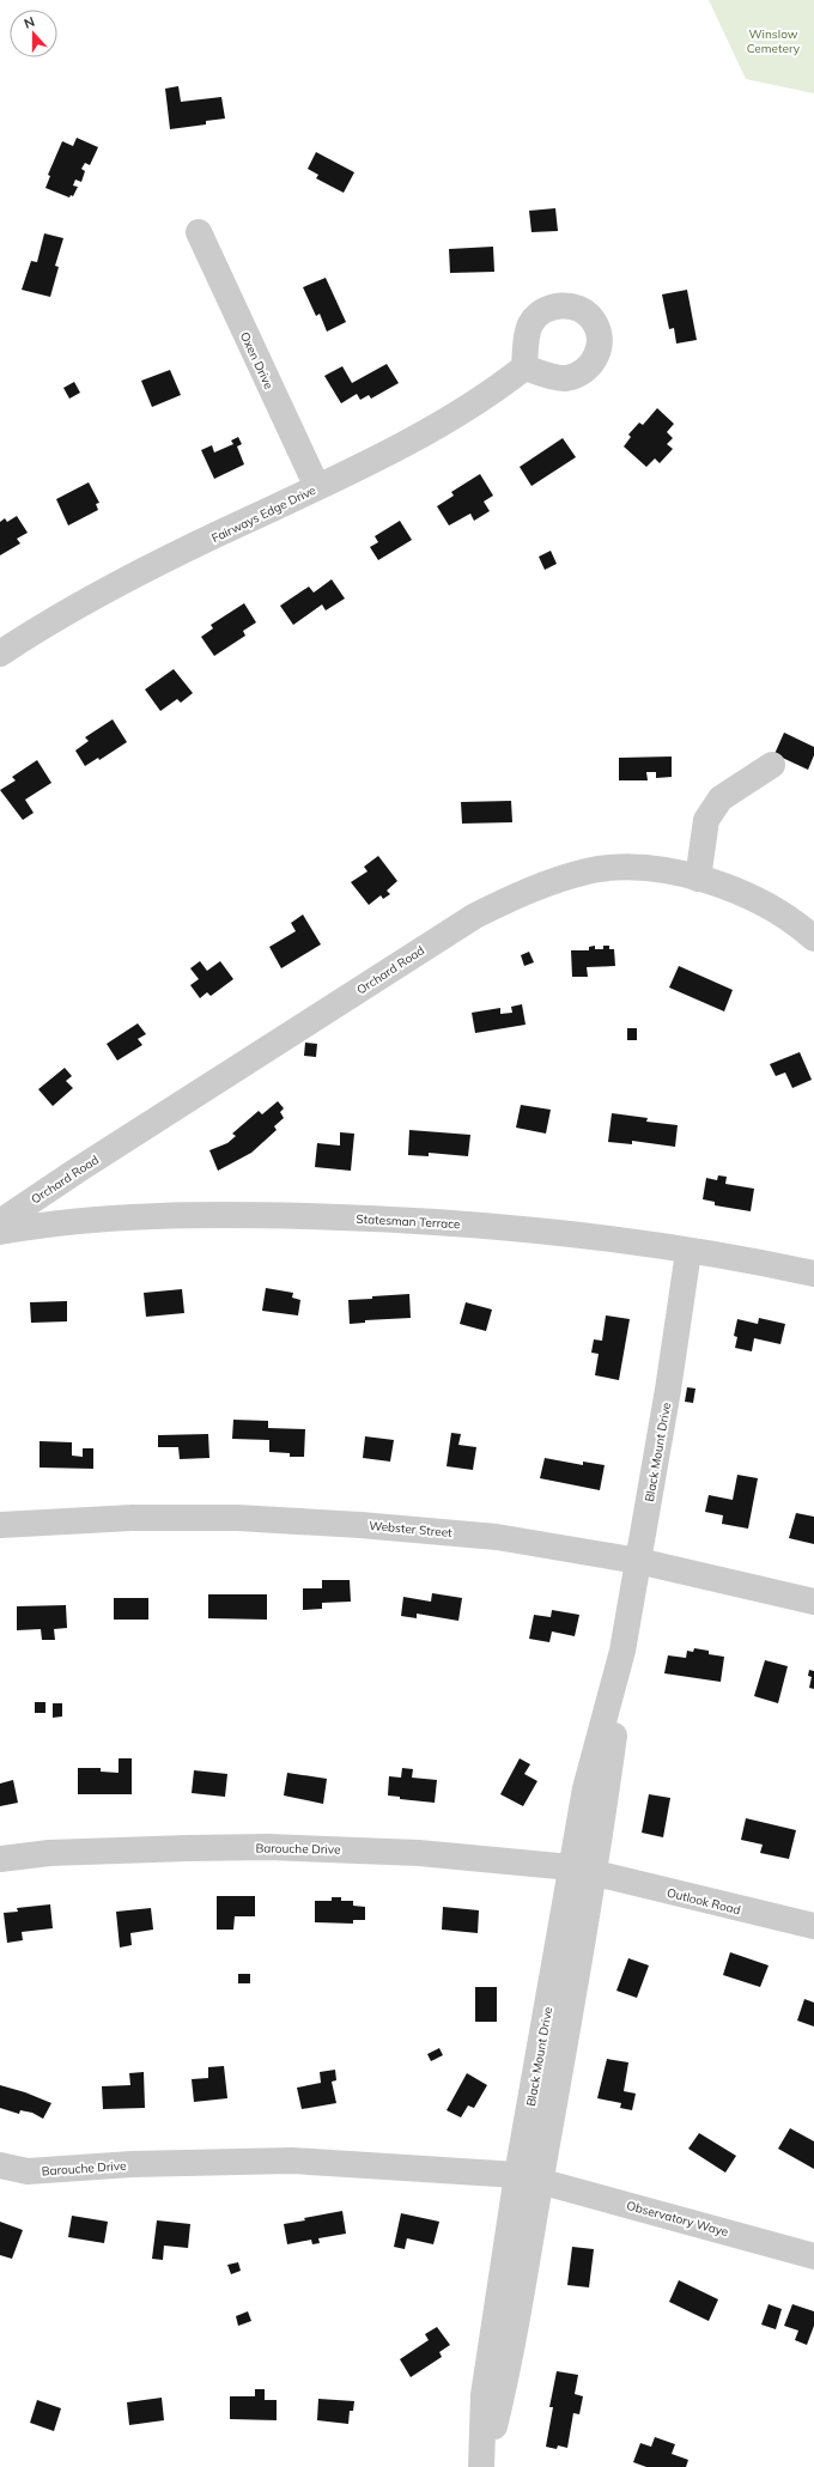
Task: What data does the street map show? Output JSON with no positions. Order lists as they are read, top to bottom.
{
  "streets": {
    "street": [
      "Oxen Drive",
      "Fairways Edge Drive",
      "Orchard Road",
      "Statesman Terrace",
      "Black Mount Drive",
      "Webster Street",
      "Barouche Drive",
      "Outlook Road",
      "Observatory Waye"
    ]
  },
  "crossings": [
    ["Oxen Drive", "Fairways Edge Drive"],
    ["Statesman Terrace", "Black Mount Drive"],
    ["Black Mount Drive", "Webster Street"],
    ["Black Mount Drive", "Barouche Drive"],
    ["Black Mount Drive", "Outlook Road"],
    ["Black Mount Drive", "Observatory Waye"],
    ["Barouche Drive", "Outlook Road"],
    ["Barouche Drive", "Observatory Waye"]
  ],
  "parks": ["Winslow Cemetery"],
  "north": "top"
}
